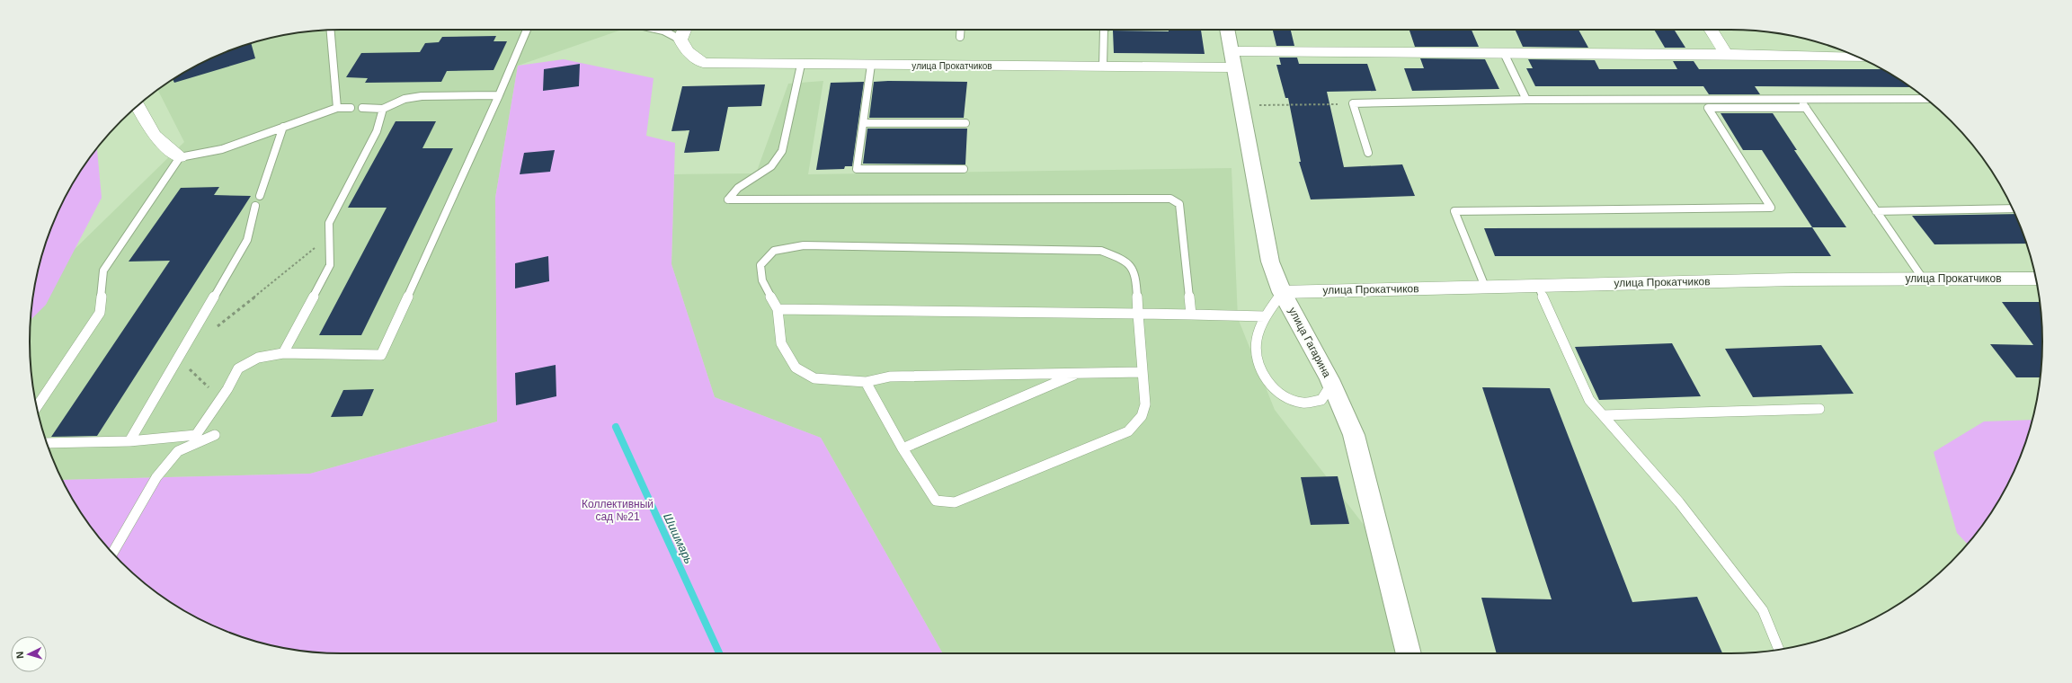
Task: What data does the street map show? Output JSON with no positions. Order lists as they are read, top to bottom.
{
  "streets": {
    "street": ["улица Прокатчиков", "улица Гагарина"]
  },
  "crossings": [
    ["улица Прокатчиков", "улица Гагарина"]
  ],
  "water": ["Шишмарь"],
  "parks": ["Коллективный сад №21"],
  "north": "left"
}
